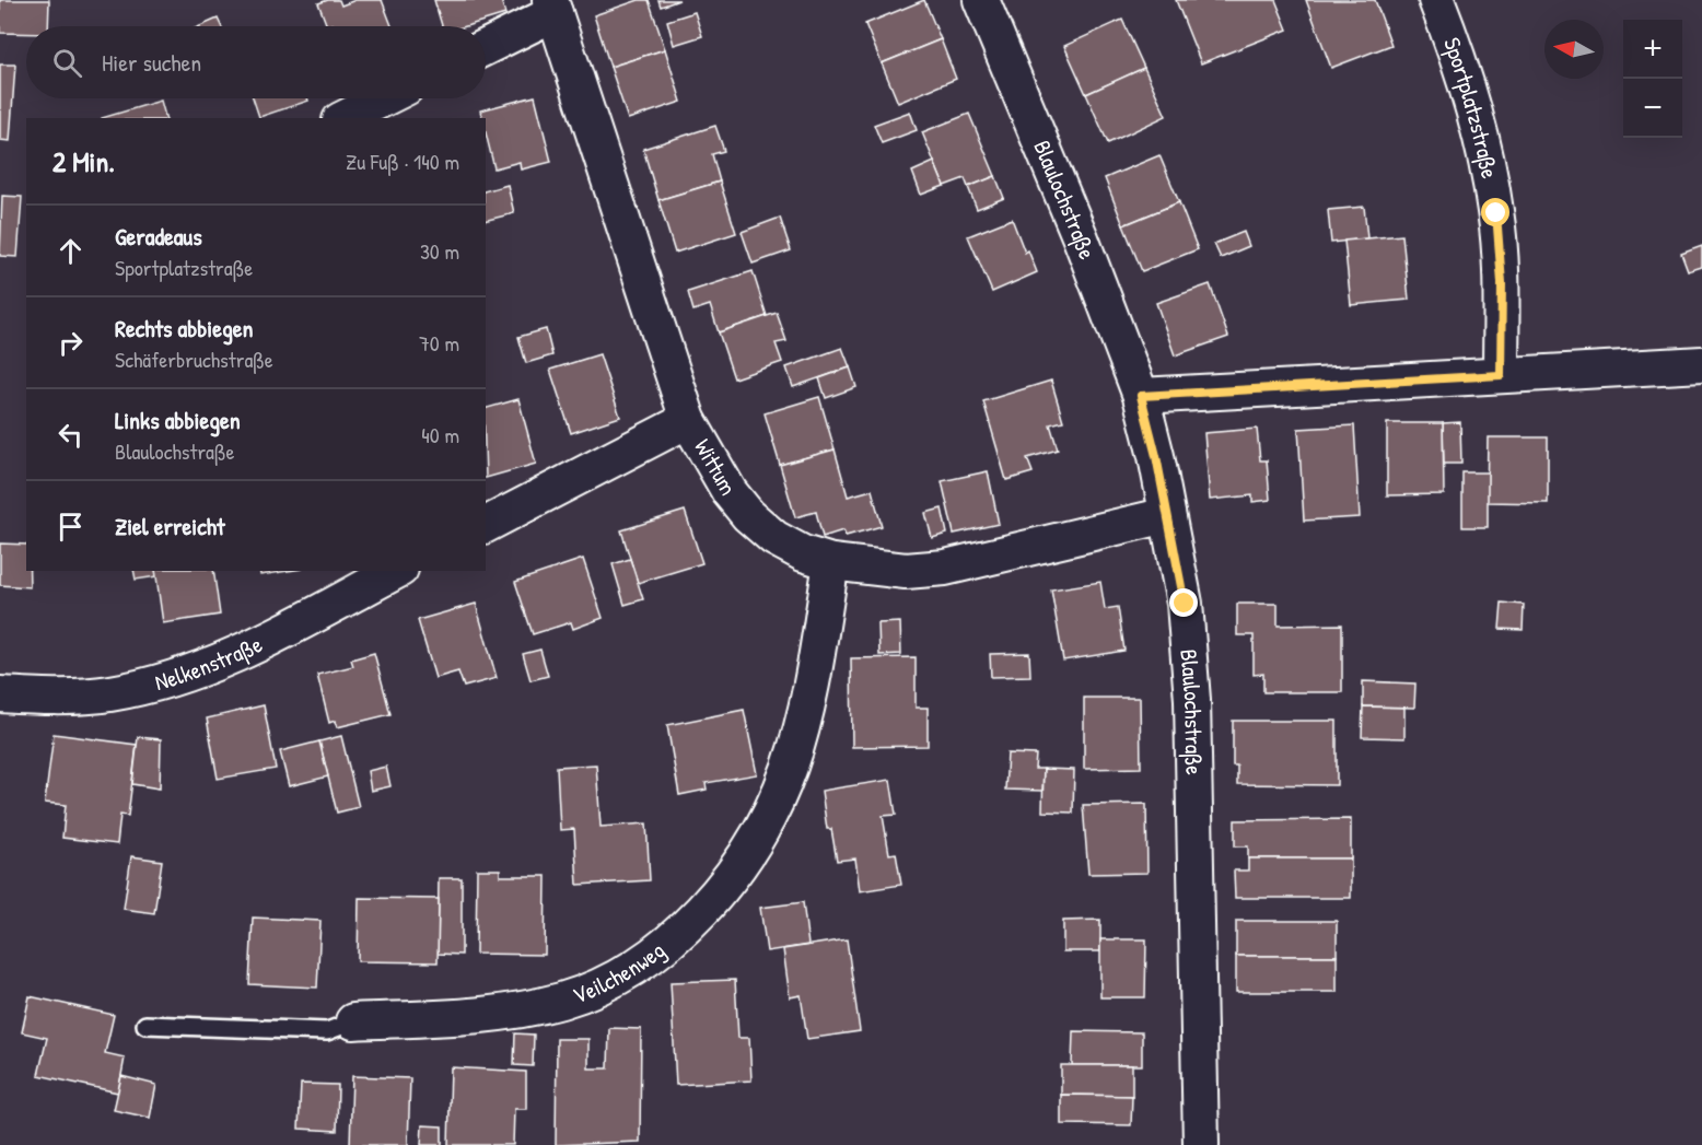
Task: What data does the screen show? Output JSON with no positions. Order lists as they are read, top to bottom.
{
  "streets": {
    "street": [
      "Sportplatzstraße",
      "Blaulochstraße",
      "Wittum",
      "Nelkenstraße",
      "Veilchenweg"
    ]
  },
  "crossings": [
    ["Blaulochstraße", "Wittum"],
    ["Wittum", "Veilchenweg"]
  ],
  "north": "left",
  "page": {
    "map_buttons": ["+", "−"],
    "search": "Hier suchen",
    "heading": ["2 Min.", "Zu Fuß · 140 m"],
    "list": [
      ["Geradeaus", "Sportplatzstraße", "30 m"],
      ["Rechts abbiegen", "Schäferbruchstraße", "70 m"],
      ["Links abbiegen", "Blaulochstraße", "40 m"],
      "Ziel erreicht"
    ]
  }
}
